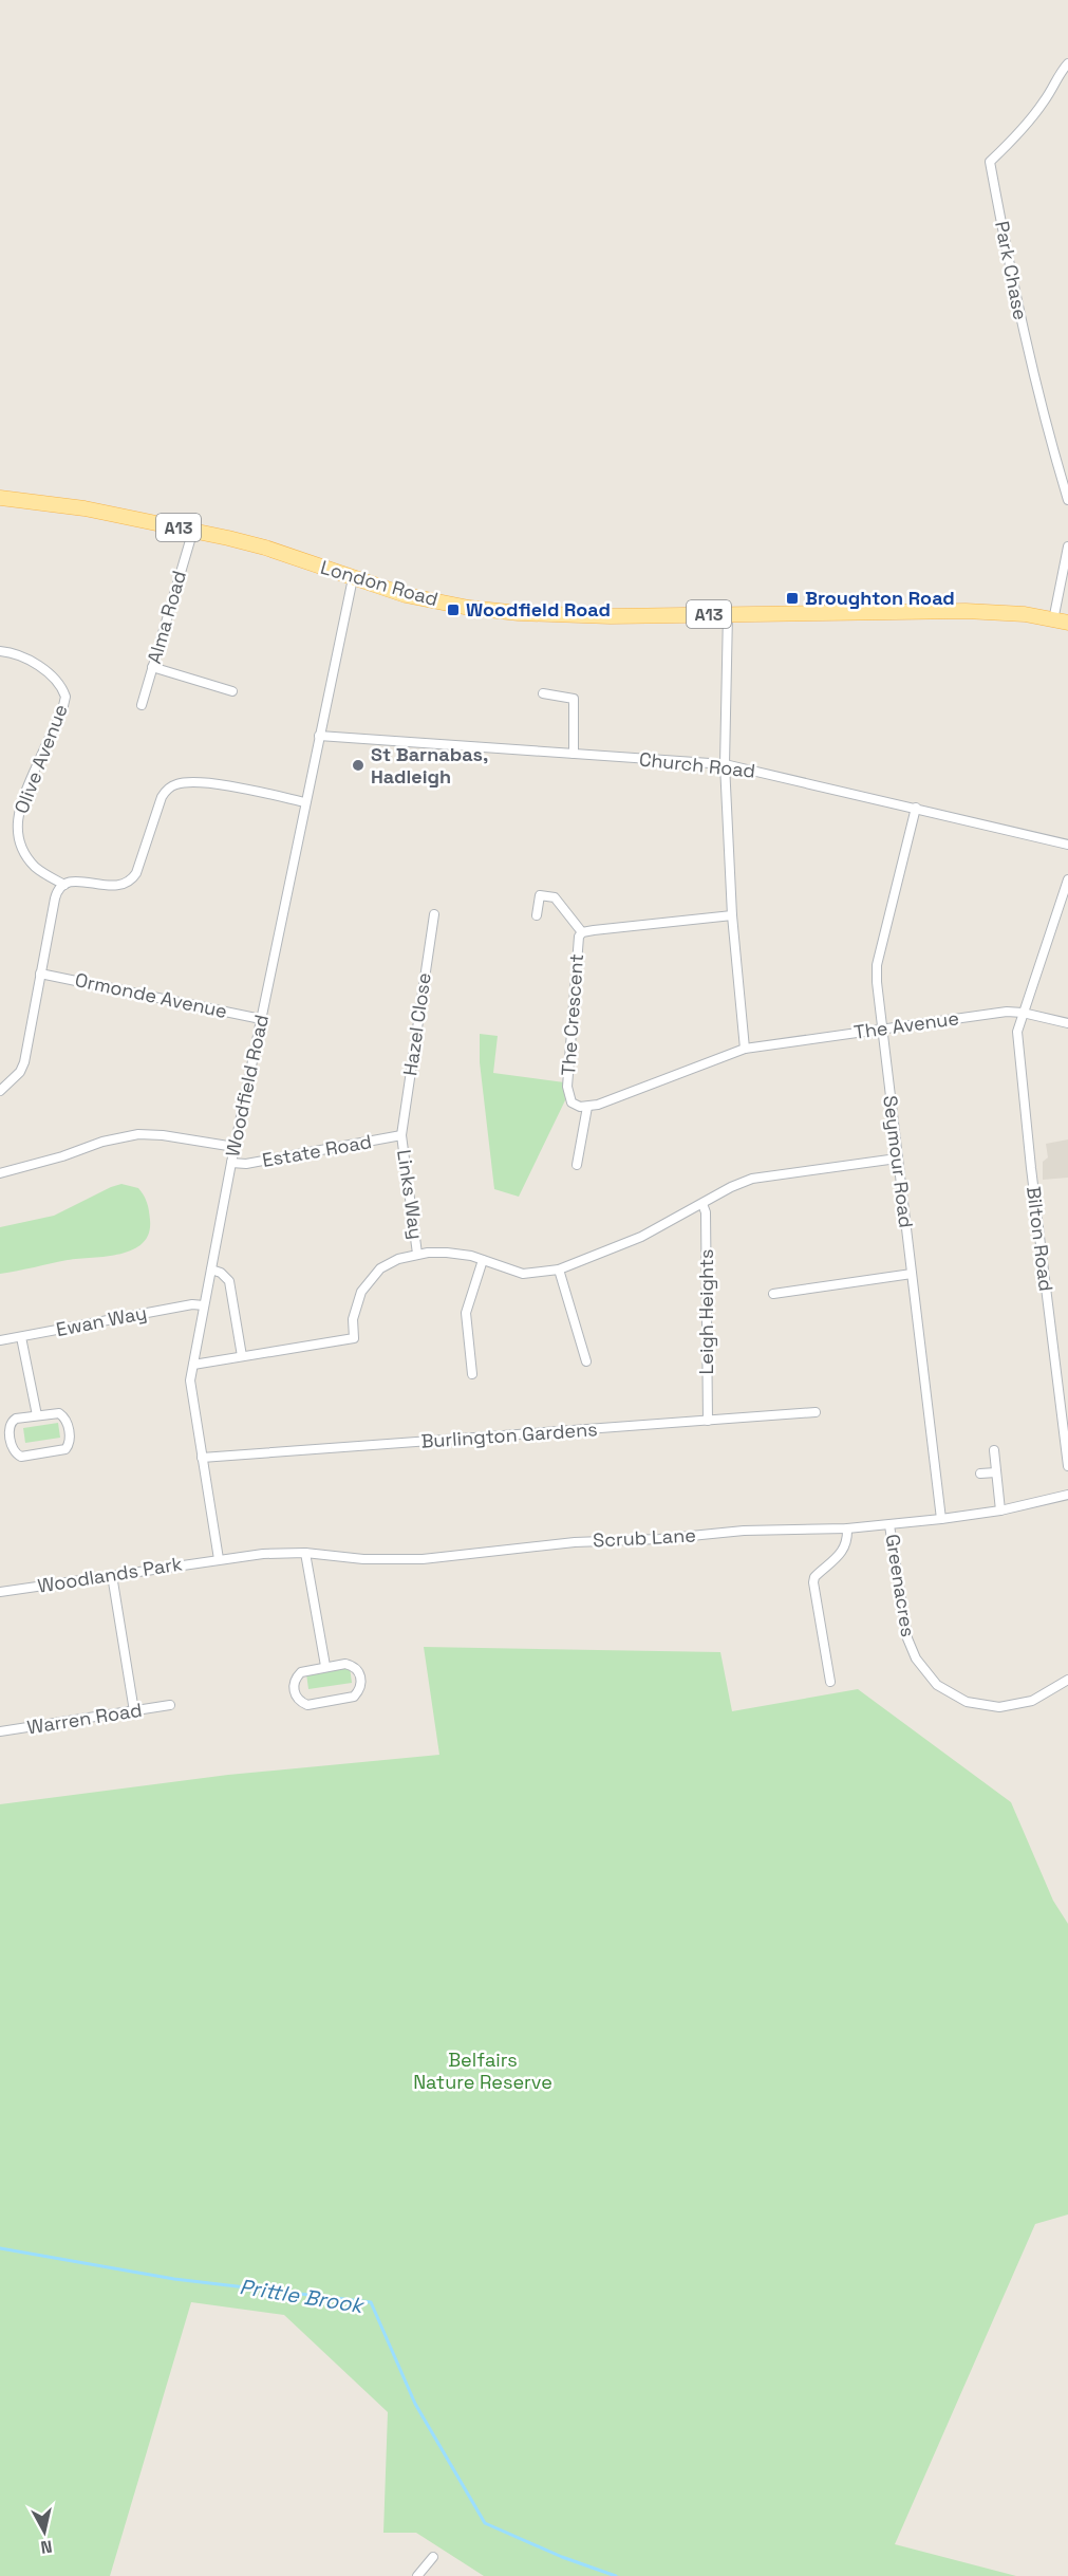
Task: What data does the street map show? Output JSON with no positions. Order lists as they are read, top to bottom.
{
  "streets": {
    "main road": ["A13", "London Road"],
    "street": [
      "Park Chase",
      "Alma Road",
      "Olive Avenue",
      "Church Road",
      "Ormonde Avenue",
      "The Crescent",
      "Hazel Close",
      "The Avenue",
      "Woodfield Road",
      "Estate Road",
      "Seymour Road",
      "Links Way",
      "Bilton Road",
      "Leigh Heights",
      "Ewan Way",
      "Burlington Gardens",
      "Scrub Lane",
      "Woodlands Park",
      "Greenacres",
      "Warren Road"
    ]
  },
  "crossings": [
    ["London Road", "Alma Road"],
    ["London Road", "Woodfield Road"],
    ["Church Road", "Woodfield Road"],
    ["Church Road", "Seymour Road"],
    ["Ormonde Avenue", "Woodfield Road"],
    ["Hazel Close", "Estate Road"],
    ["Hazel Close", "Links Way"],
    ["The Avenue", "Seymour Road"],
    ["The Avenue", "Bilton Road"],
    ["Woodfield Road", "Estate Road"],
    ["Woodfield Road", "Ewan Way"],
    ["Woodfield Road", "Burlington Gardens"],
    ["Woodfield Road", "Scrub Lane"],
    ["Woodfield Road", "Woodlands Park"],
    ["Estate Road", "Links Way"],
    ["Seymour Road", "Scrub Lane"],
    ["Leigh Heights", "Burlington Gardens"],
    ["Scrub Lane", "Woodlands Park"],
    ["Scrub Lane", "Greenacres"]
  ],
  "water": ["Prittle Brook"],
  "parks": ["Belfairs Nature Reserve"],
  "places": {
    "transit": ["Broughton Road", "Woodfield Road"],
    "other": ["St Barnabas, Hadleigh"]
  },
  "north": "bottom"
}
